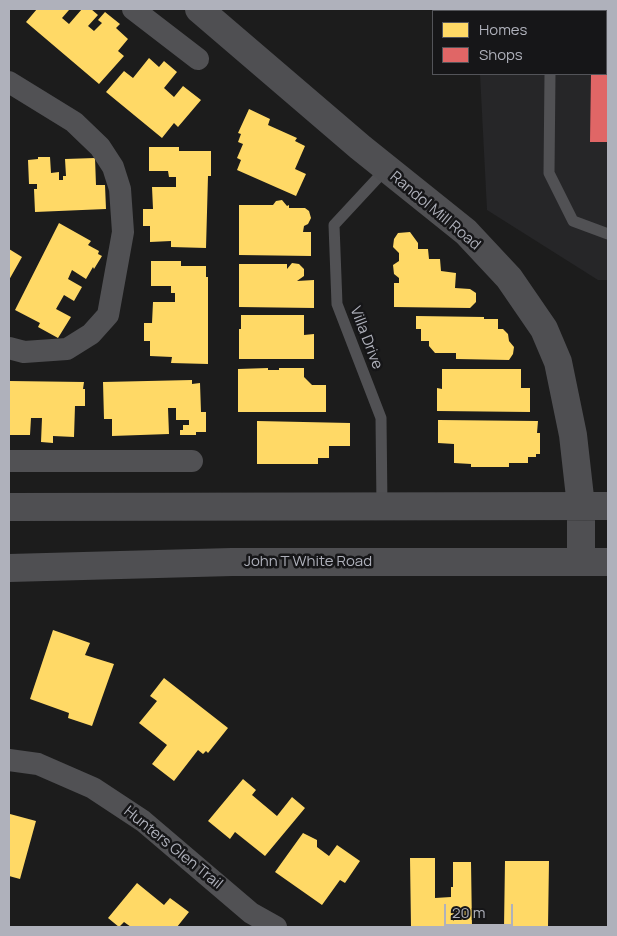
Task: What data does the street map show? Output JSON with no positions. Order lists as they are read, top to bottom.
{
  "streets": {
    "street": ["Randol Mill Road", "John T White Road", "Hunters Glen Trail"],
    "lane": ["Villa Drive"]
  },
  "crossings": [
    ["Randol Mill Road", "Villa Drive"],
    ["Randol Mill Road", "John T White Road"]
  ],
  "legend": ["Homes", "Shops"],
  "scale_bar": "20 m"
}
